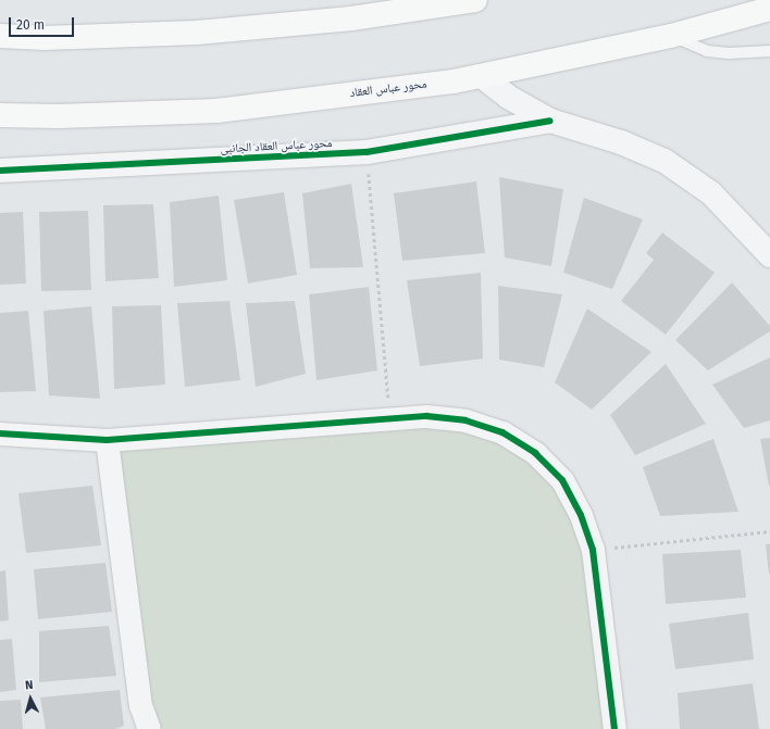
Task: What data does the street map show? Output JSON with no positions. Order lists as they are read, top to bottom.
{
  "streets": {
    "main road": ["محور عباس العقاد"],
    "street": ["محور عباس العقاد الجانبى"]
  },
  "scale_bar": "20 m",
  "north": "top"
}
